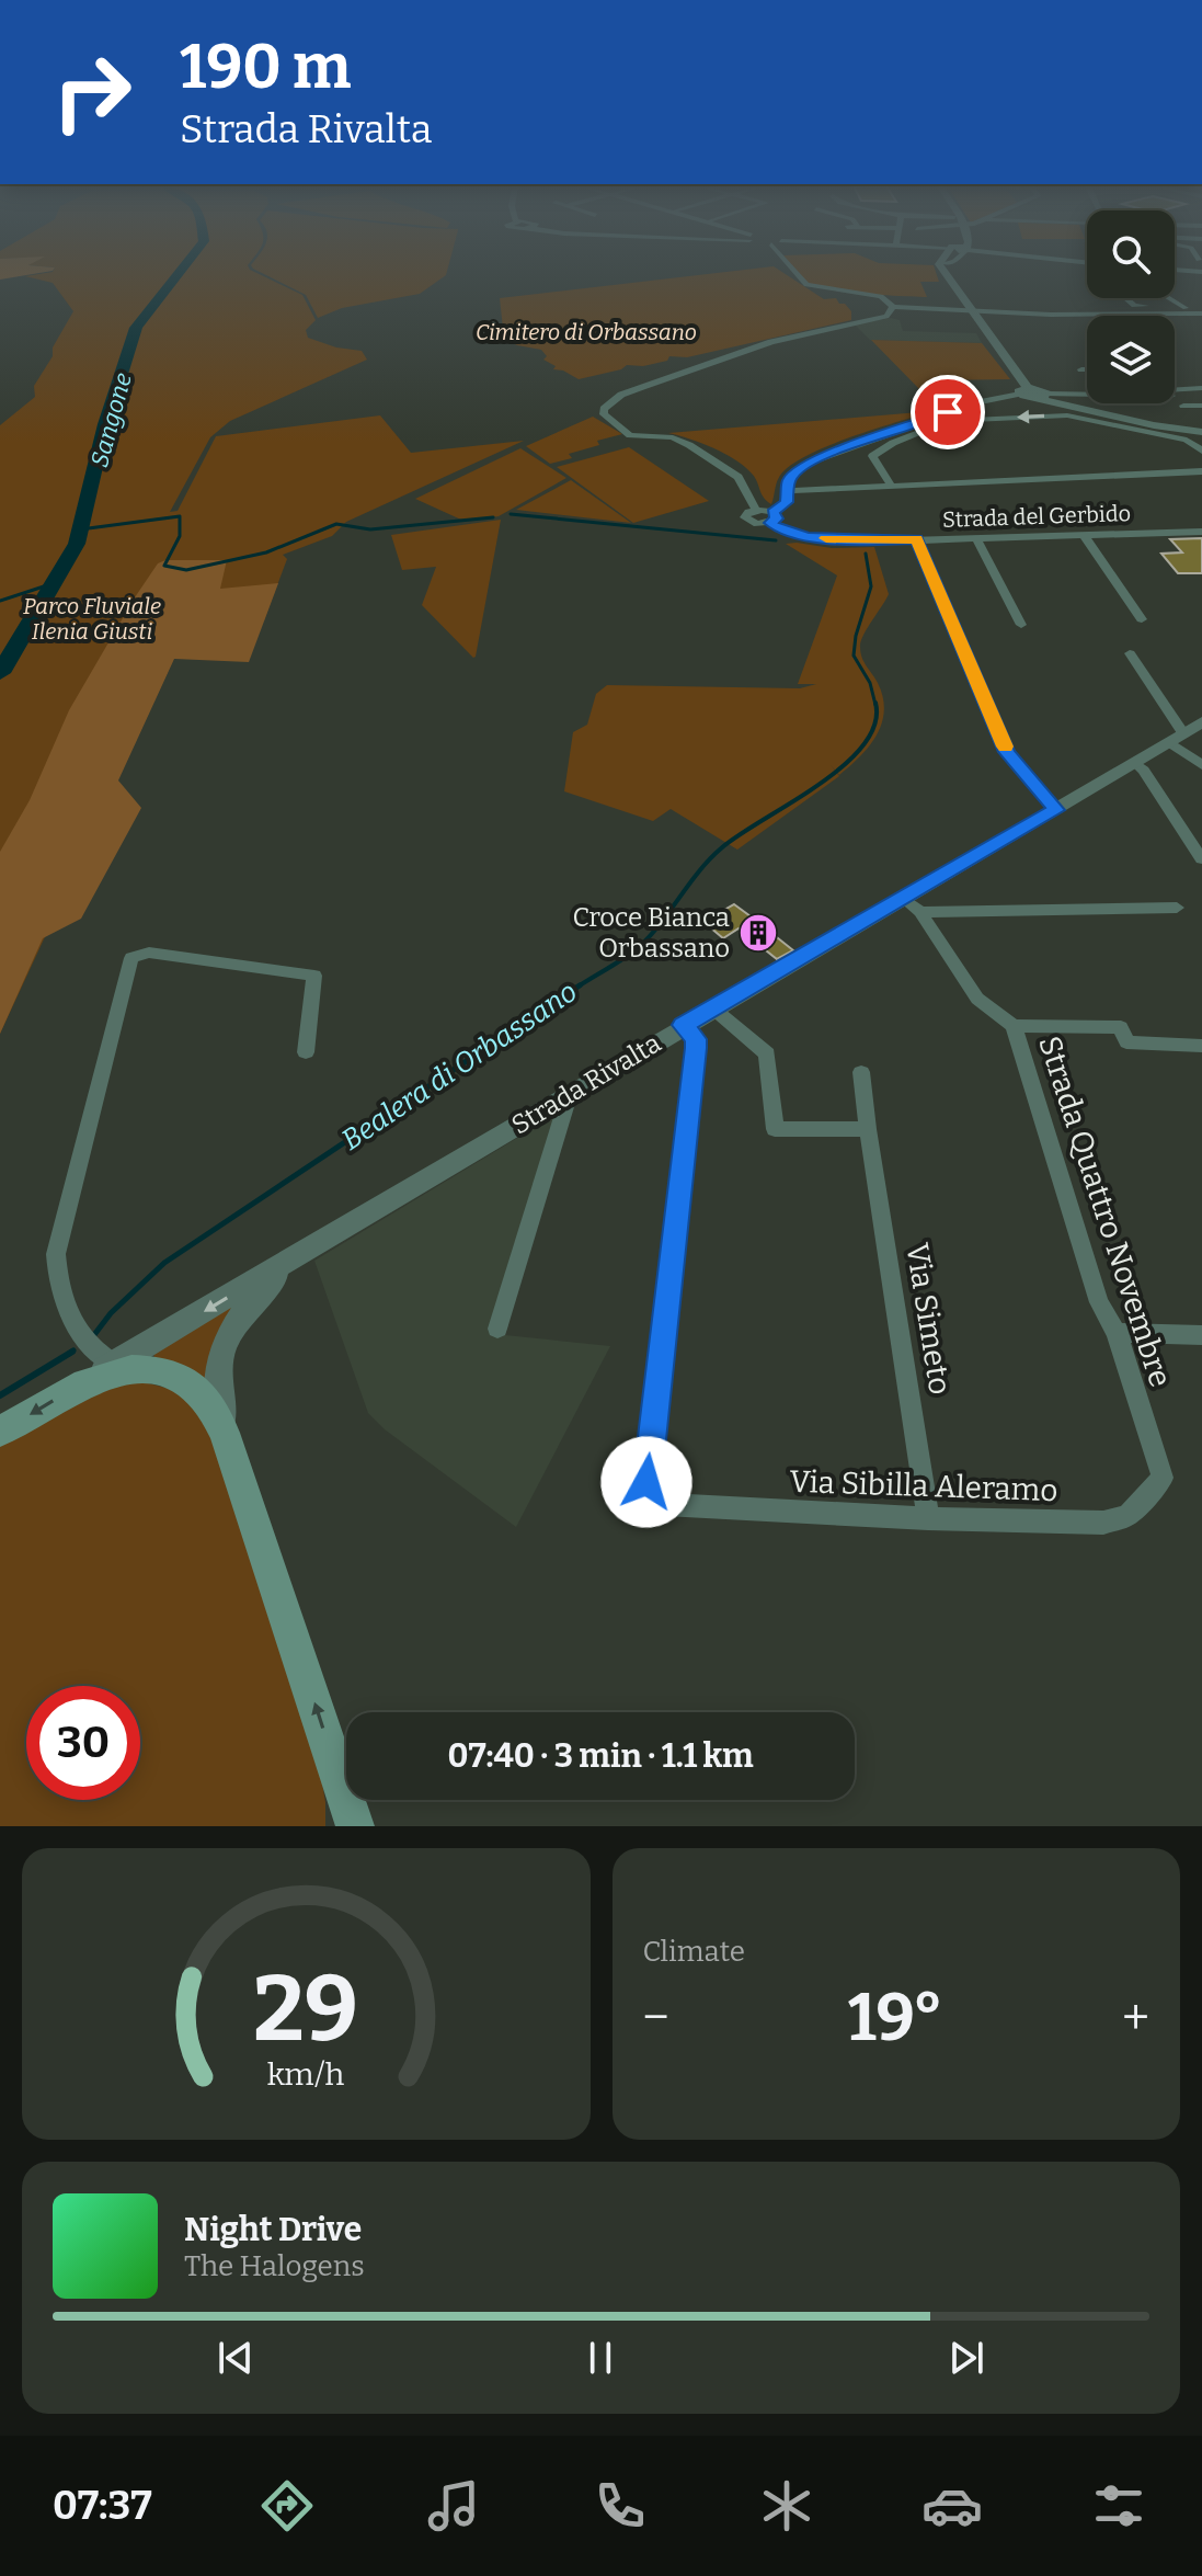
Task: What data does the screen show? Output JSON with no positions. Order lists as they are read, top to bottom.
{
  "streets": {
    "street": [
      "Strada del Gerbido",
      "Strada Rivalta",
      "Strada Quattro Novembre",
      "Via Simeto",
      "Via Sibilla Aleramo"
    ]
  },
  "crossings": [
    ["Strada Rivalta", "Strada Quattro Novembre"],
    ["Strada Rivalta", "Via Sibilla Aleramo"],
    ["Strada Quattro Novembre", "Via Sibilla Aleramo"],
    ["Via Simeto", "Via Sibilla Aleramo"]
  ],
  "water": ["Sangone", "Bealera di Orbassano"],
  "parks": ["Cimitero di Orbassano", "Parco Fluviale Ilenia Giusti"],
  "places": {
    "building": ["Croce Bianca Orbassano"]
  },
  "page": {
    "turn": ["190 m", "Strada Rivalta"],
    "limit": "30",
    "trip": "07:40 · 3 min · 1.1 km",
    "tile": "Climate",
    "heat": ["−", "19°", "+"],
    "song": ["Night Drive", "The Halogens"],
    "tabs": "07:37",
    "gauge": ["29", "km/h"]
  }
}
